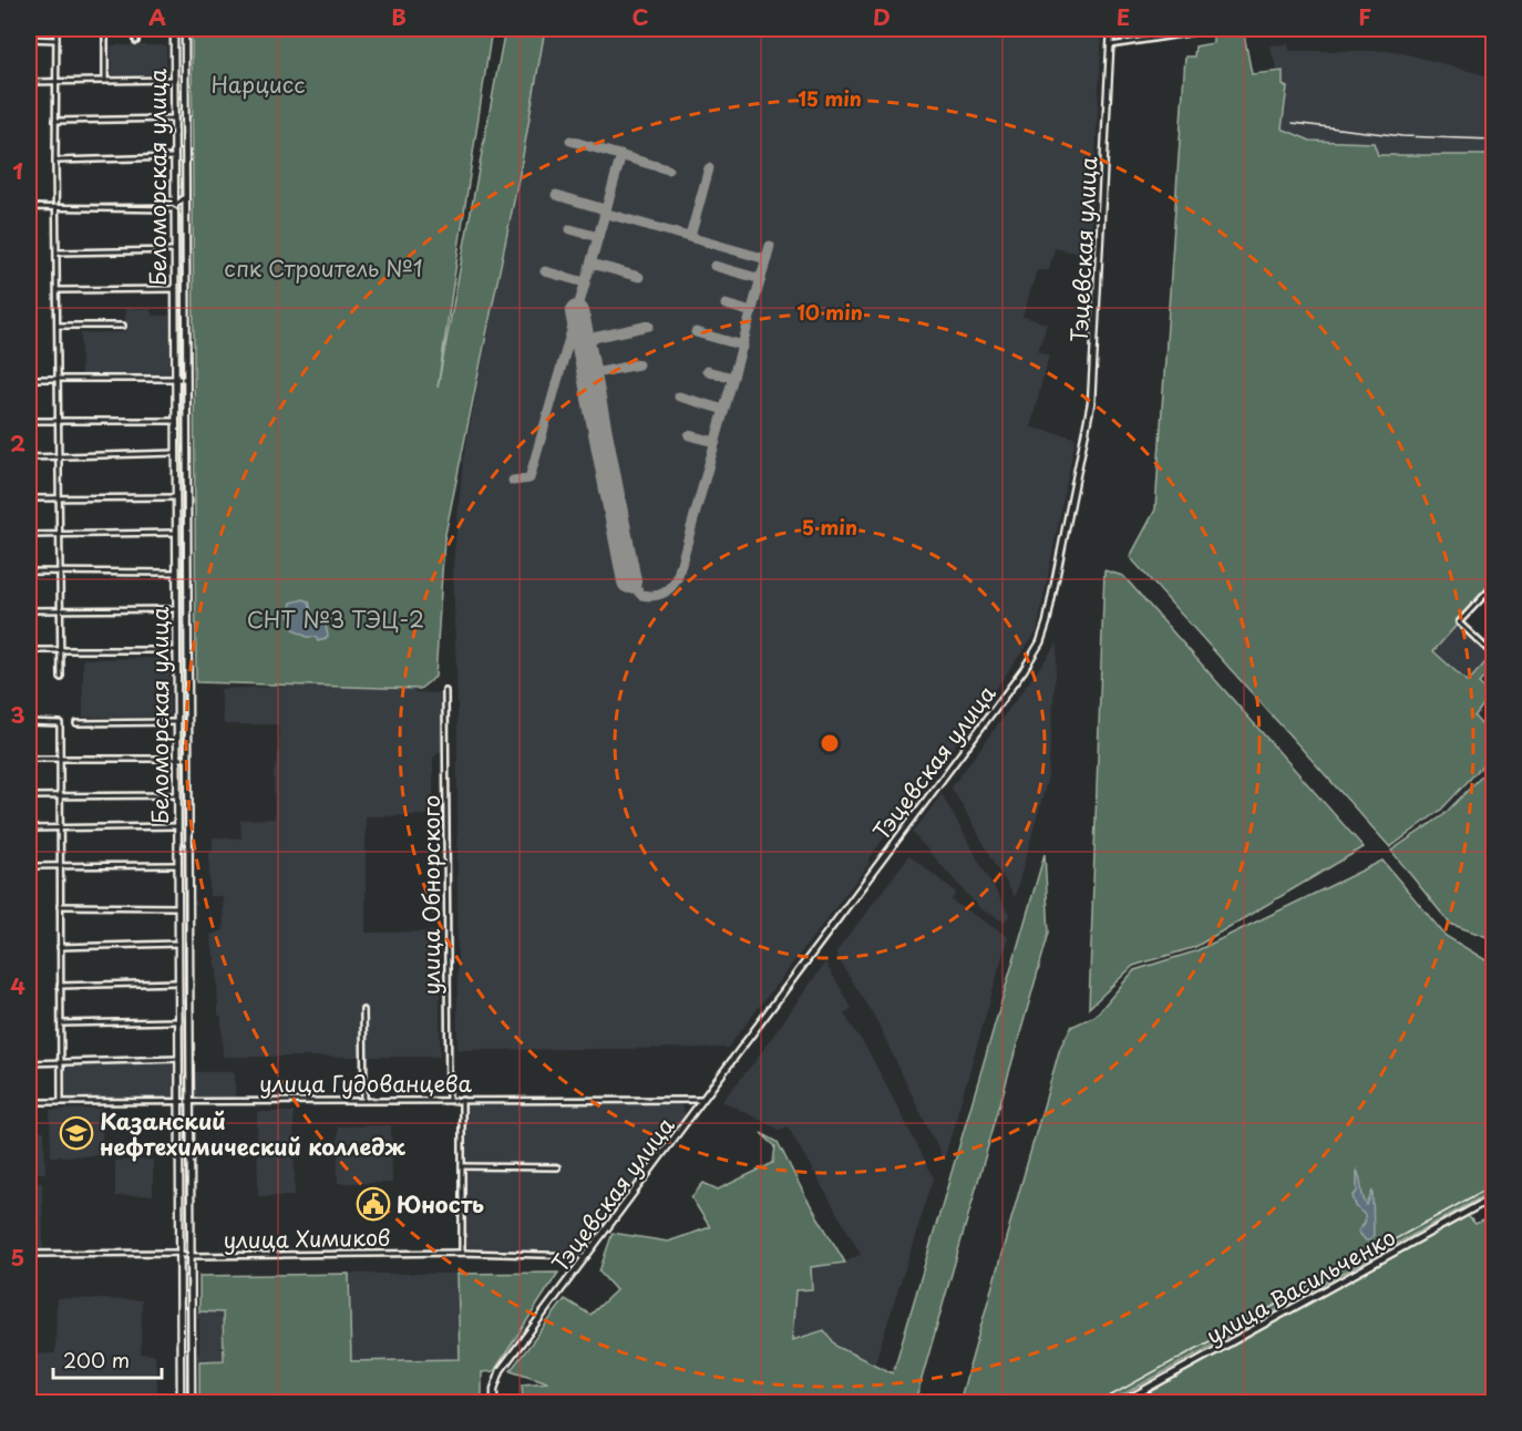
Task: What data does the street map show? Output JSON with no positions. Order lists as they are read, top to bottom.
{
  "streets": {
    "main road": ["Беломорская улица", "Тэцевская улица", "улица Васильченко"],
    "street": ["улица Обнорского", "улица Гудованцева", "улица Химиков"]
  },
  "crossings": [
    ["Беломорская улица", "улица Гудованцева"],
    ["Беломорская улица", "улица Химиков"],
    ["Тэцевская улица", "улица Гудованцева"],
    ["Тэцевская улица", "улица Химиков"],
    ["улица Обнорского", "улица Гудованцева"]
  ],
  "parks": ["Нарцисс", "спк Строитель №1", "СНТ №3 ТЭЦ-2"],
  "places": {
    "school or university": ["Казанский нефтехимический колледж"],
    "public building": ["Юность"]
  },
  "scale_bar": "200 m",
  "grid": {
    "columns": [
      "A",
      "B",
      "C",
      "D",
      "E",
      "F"
    ],
    "rows": [
      "1",
      "2",
      "3",
      "4",
      "5"
    ]
  },
  "rings": ["15 min", "10 min", "5 min"]
}
